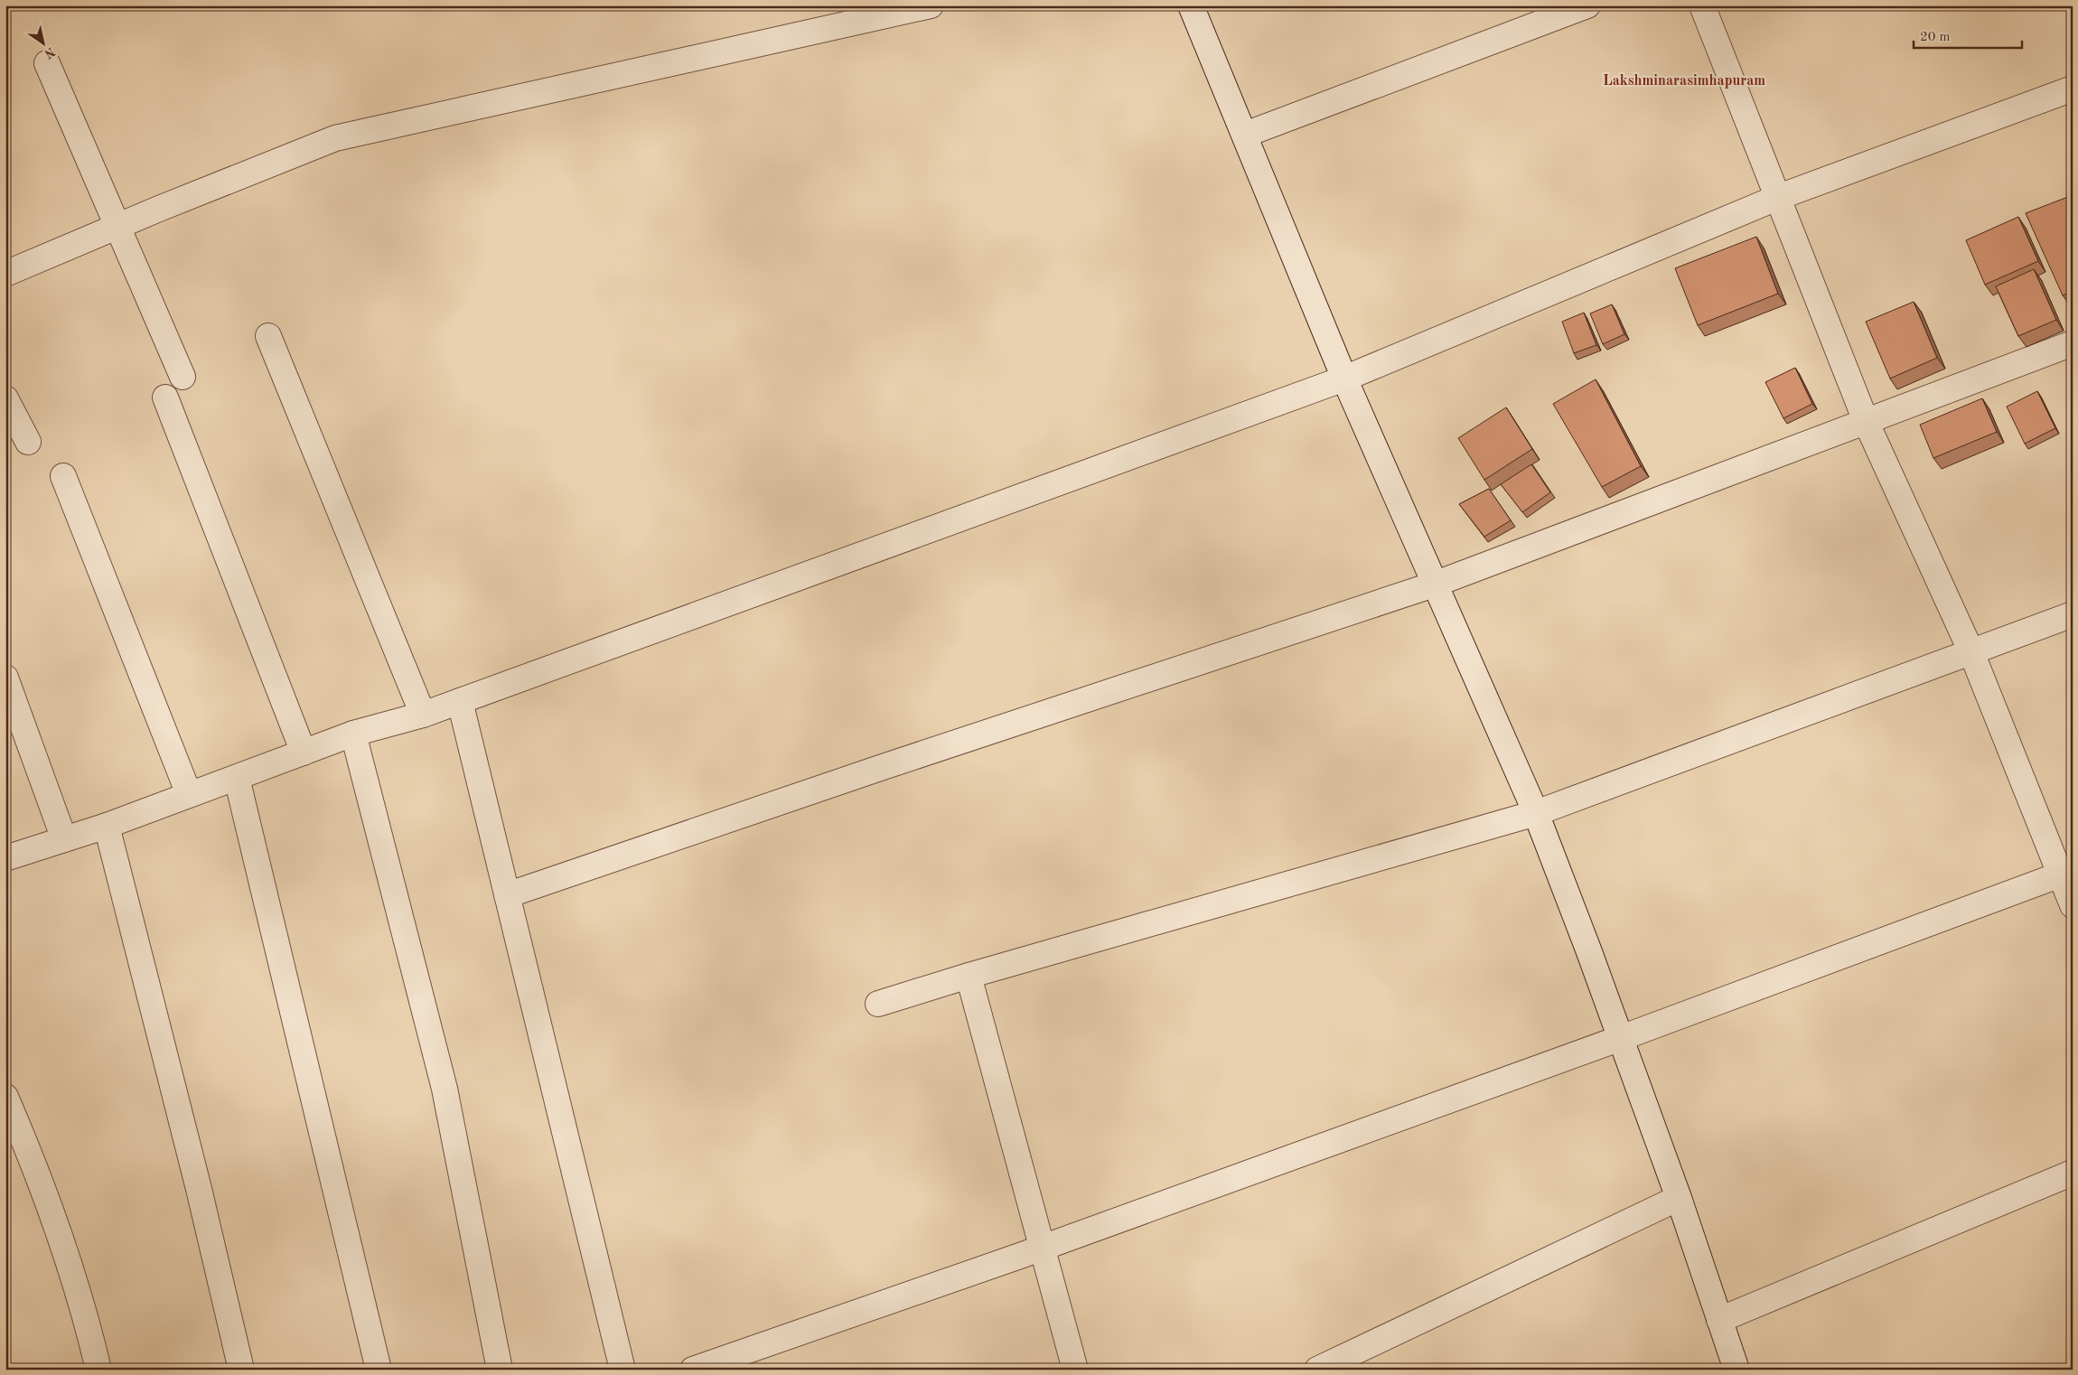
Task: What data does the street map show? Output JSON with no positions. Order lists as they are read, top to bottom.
{
  "districts": ["Lakshminarasimhapuram"],
  "scale_bar": "20 m",
  "north": "bottom right"
}
